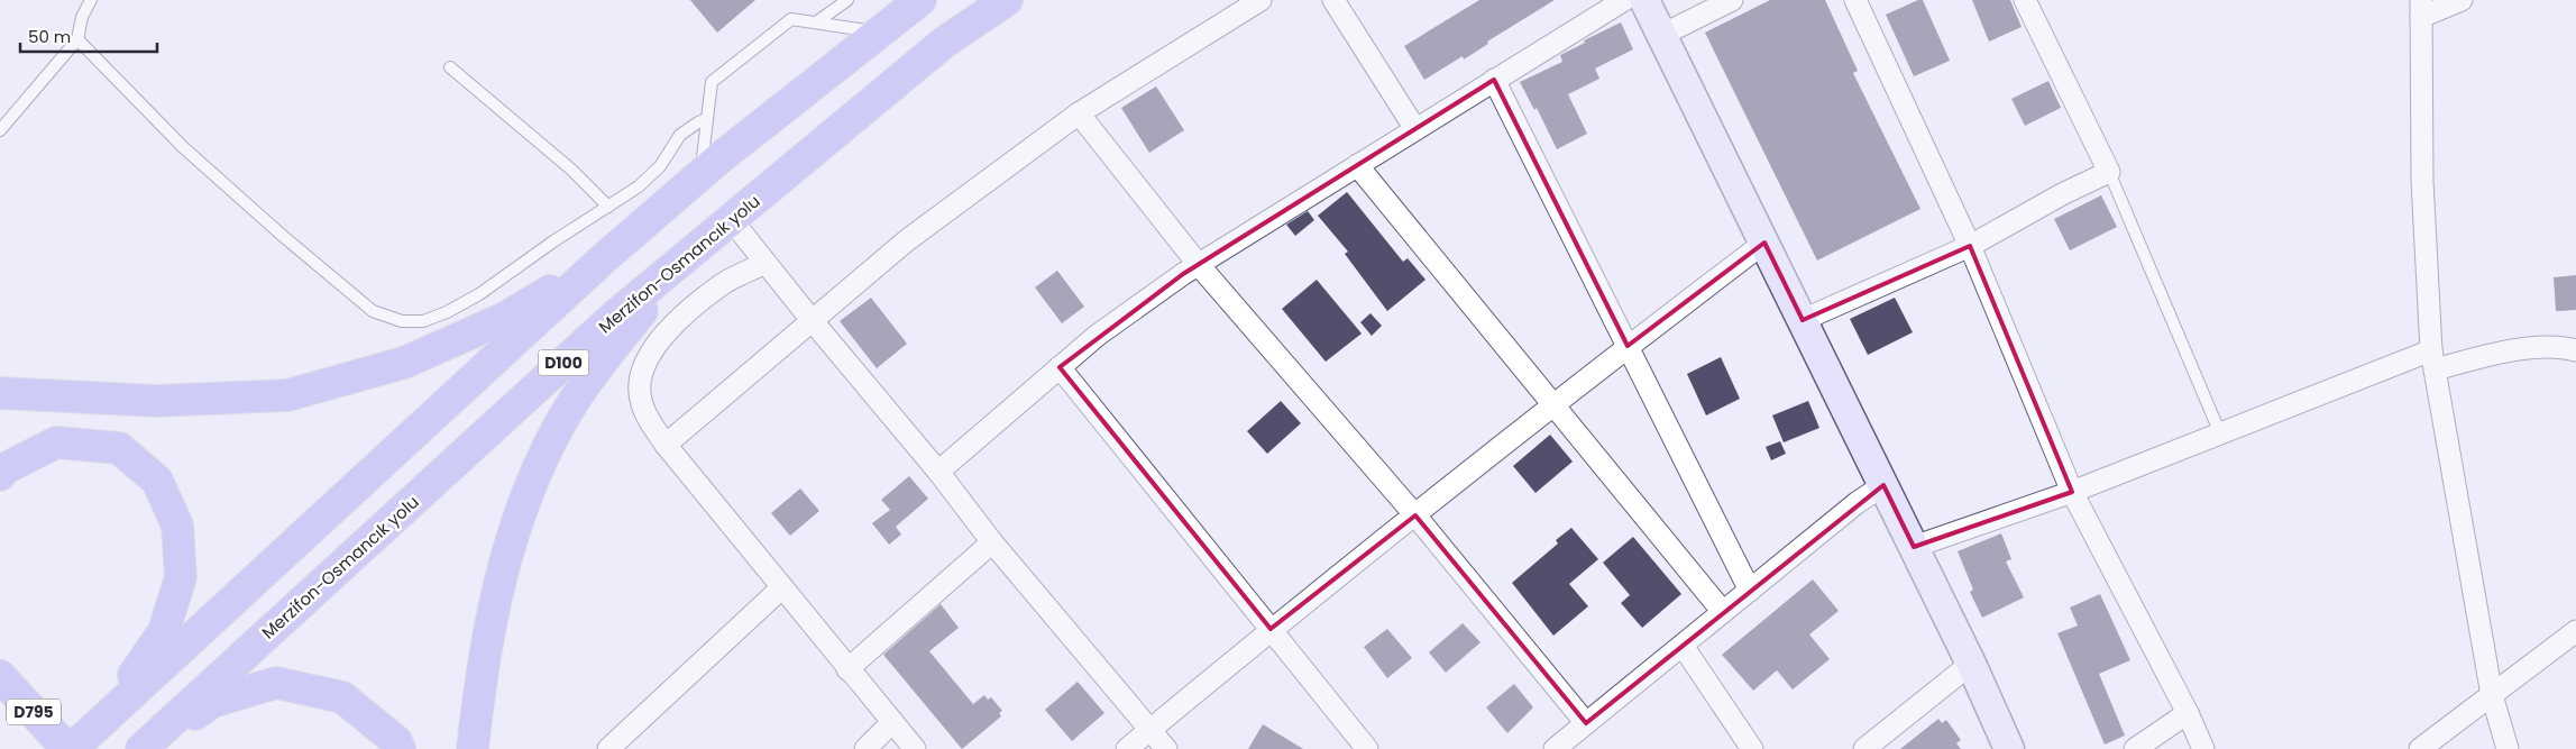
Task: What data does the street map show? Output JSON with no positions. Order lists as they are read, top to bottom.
{
  "streets": {
    "highway": ["Merzifon-Osmancık yolu", "D100", "D795"]
  },
  "crossings": [
    ["D100", "D795"]
  ],
  "scale_bar": "50 m"
}
